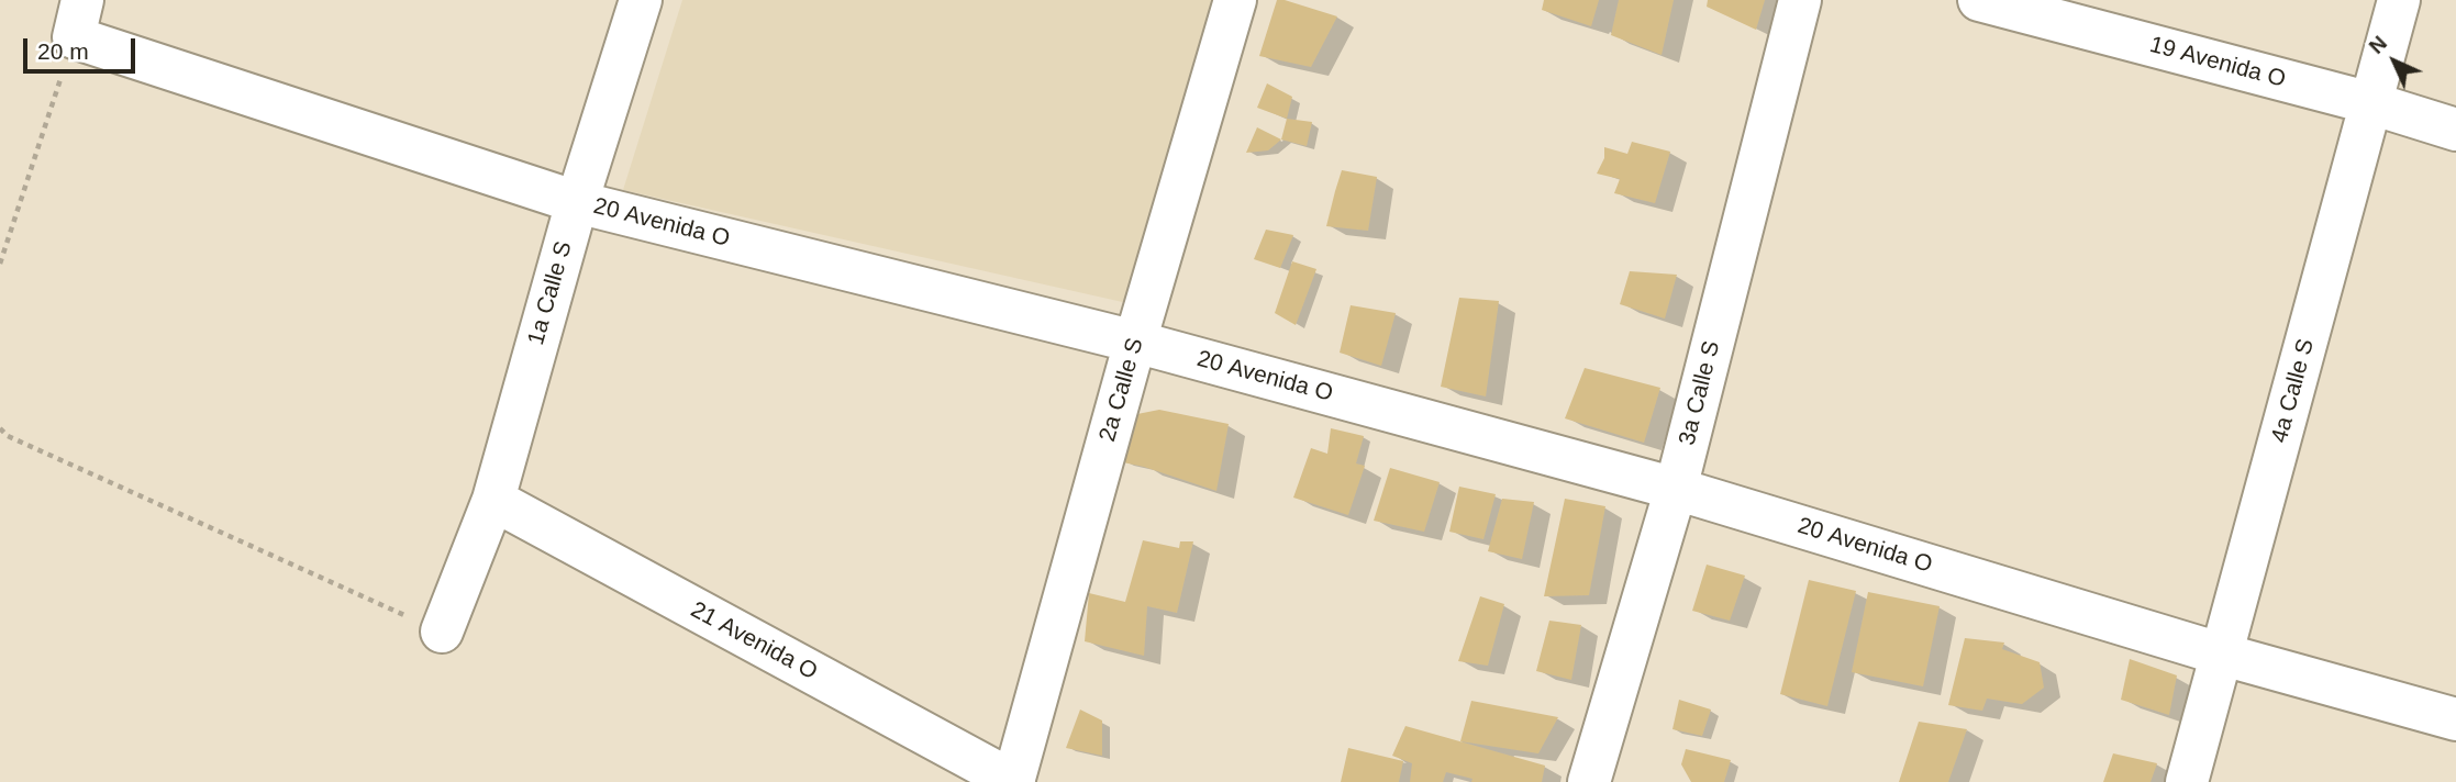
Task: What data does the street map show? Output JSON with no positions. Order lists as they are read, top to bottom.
{
  "streets": {
    "street": [
      "19 Avenida O",
      "20 Avenida O",
      "1a Calle S",
      "2a Calle S",
      "4a Calle S",
      "3a Calle S",
      "21 Avenida O"
    ]
  },
  "crossings": [
    ["19 Avenida O", "4a Calle S"],
    ["20 Avenida O", "1a Calle S"],
    ["20 Avenida O", "2a Calle S"],
    ["20 Avenida O", "4a Calle S"],
    ["20 Avenida O", "3a Calle S"],
    ["1a Calle S", "21 Avenida O"],
    ["2a Calle S", "21 Avenida O"]
  ],
  "scale_bar": "20 m",
  "north": "top left"
}
